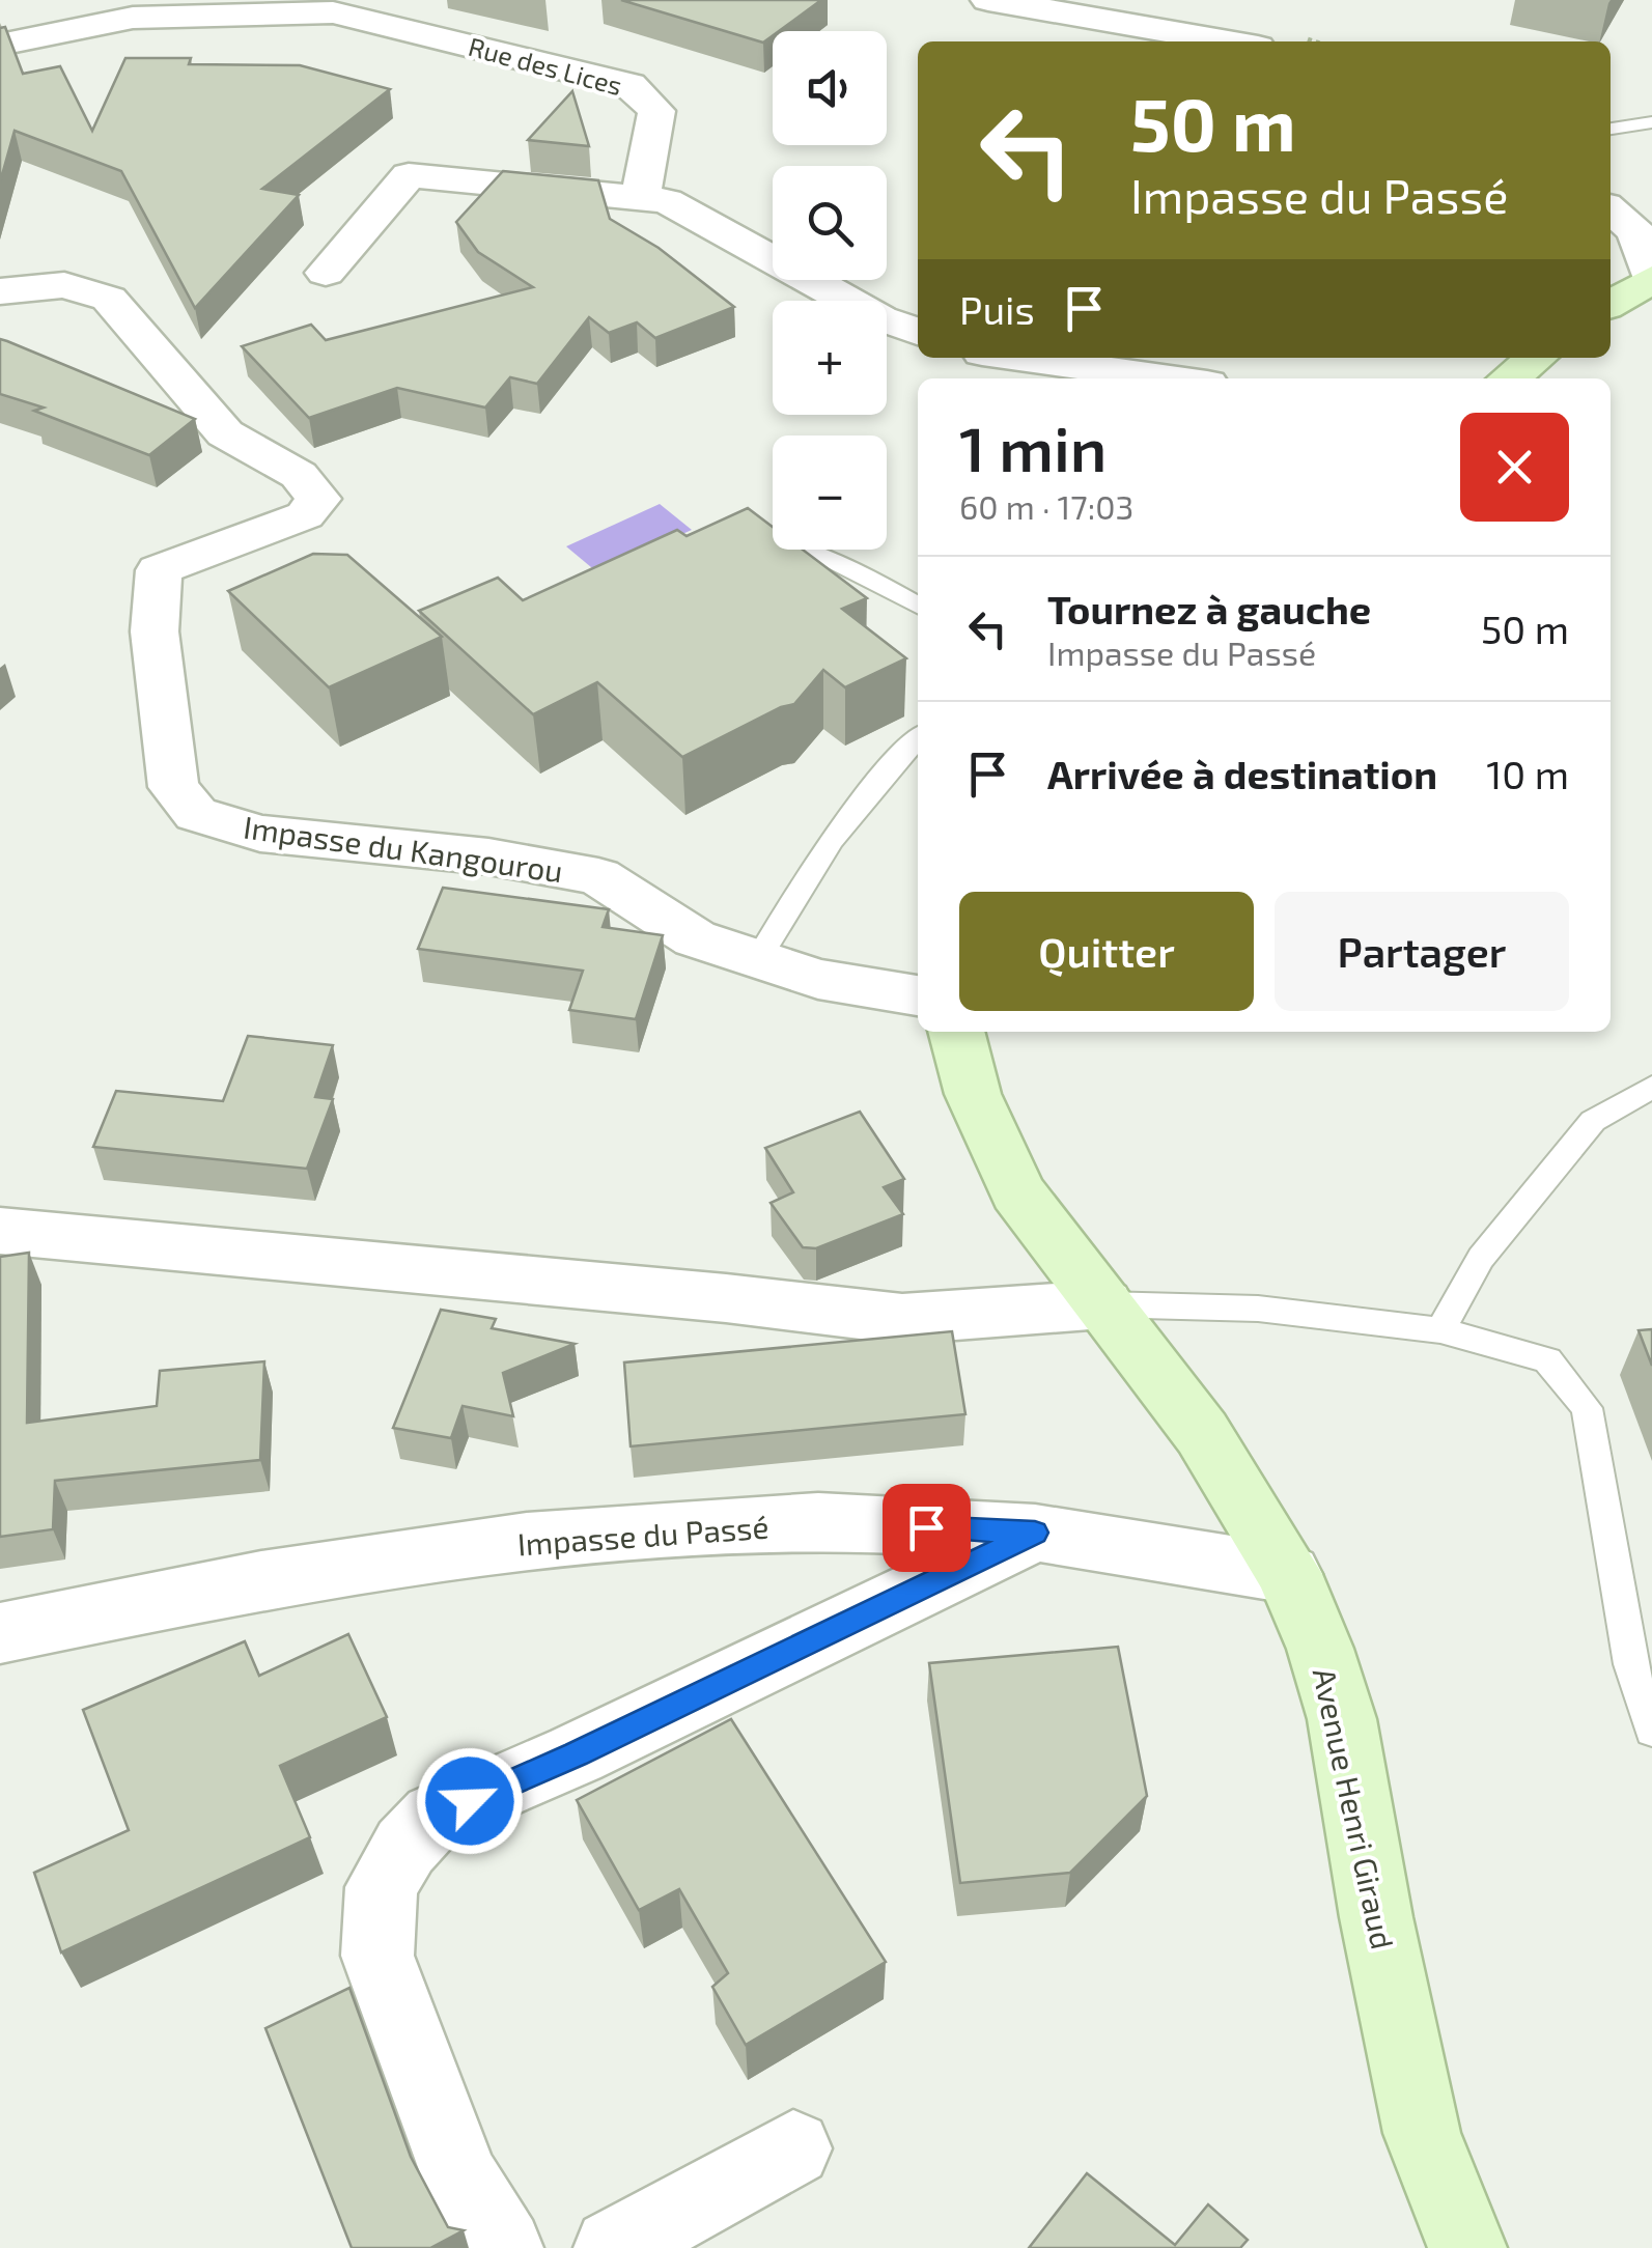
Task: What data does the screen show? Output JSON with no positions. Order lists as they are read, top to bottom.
{
  "streets": {
    "street": [
      "Rue des Lices",
      "Impasse du Kangourou",
      "Impasse du Passé",
      "Avenue Henri Giraud"
    ]
  },
  "crossings": [
    ["Impasse du Passé", "Avenue Henri Giraud"]
  ],
  "page": {
    "map_buttons": ["+", "−"],
    "turn": ["50 m", "Impasse du Passé"],
    "then": "Puis",
    "heading": ["1 min", "60 m · 17:03"],
    "list": [
      {
        "name": "Tournez à gauche",
        "note": "Impasse du Passé",
        "value": "50 m"
      },
      {
        "name": "Arrivée à destination",
        "value": "10 m"
      }
    ],
    "buttons": ["Quitter", "Partager"]
  }
}
